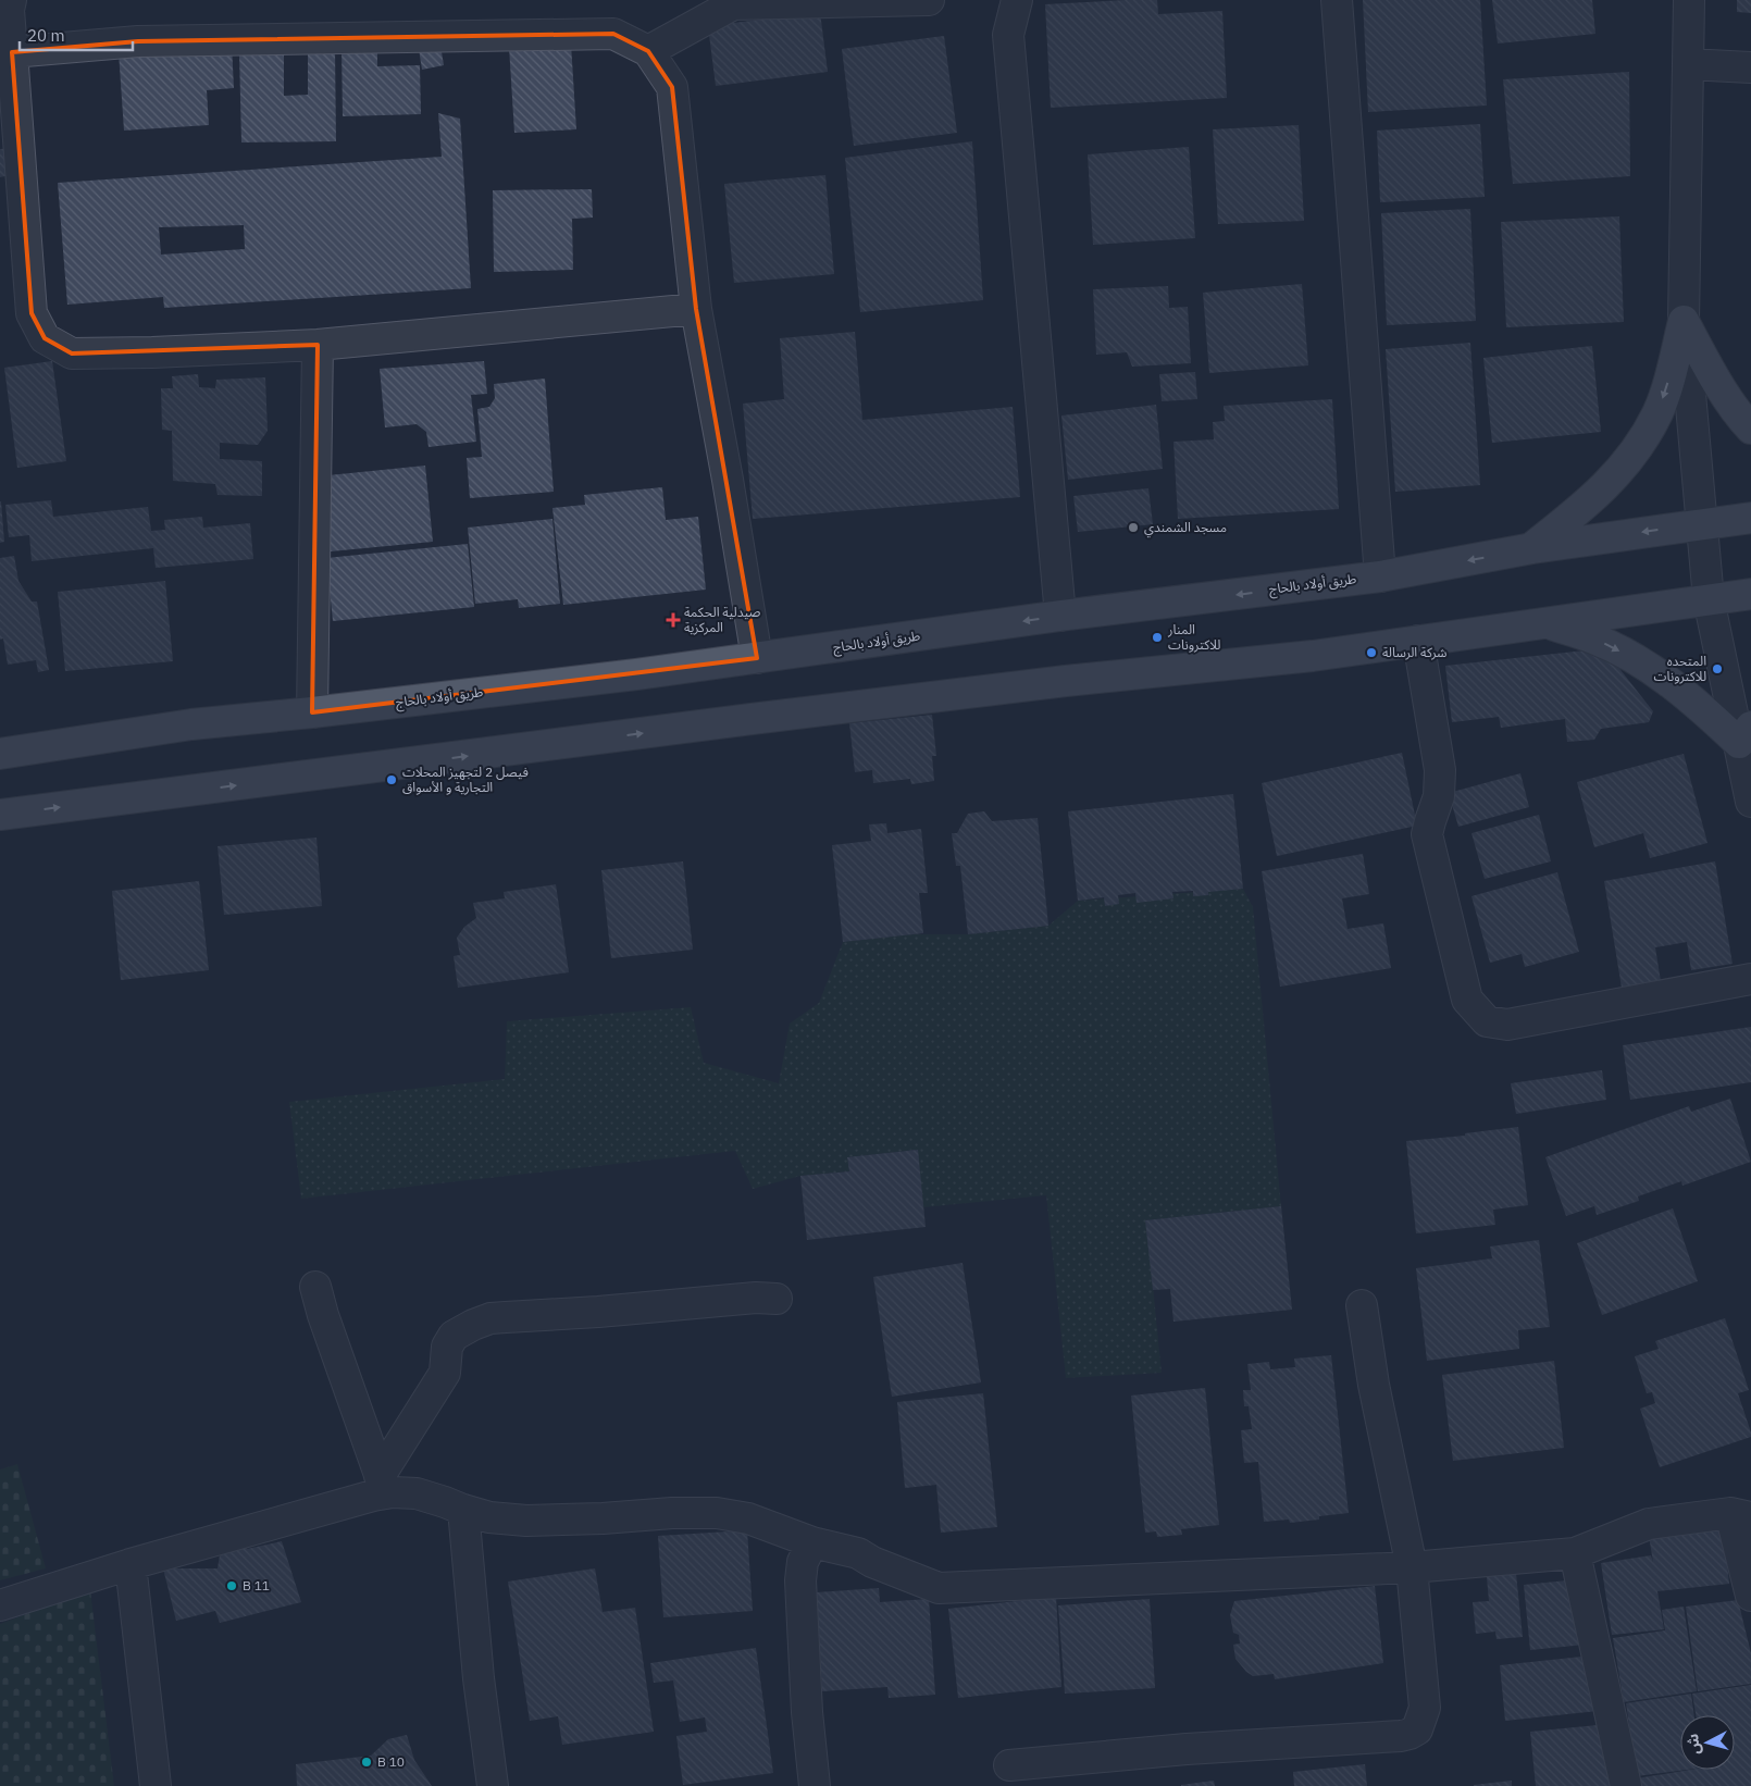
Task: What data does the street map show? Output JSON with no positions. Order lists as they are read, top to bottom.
{
  "streets": {
    "main road": ["طريق أولاد بالحاج"]
  },
  "places": {
    "other": [
      "مسجد الشمندي",
      "المنار للاكترونات",
      "شركة الرسالة",
      "المتحده للاكترونات",
      "فيصل 2 لتجهيز المحلات التجارية و الأسواق",
      "B 11",
      "B 10"
    ],
    "health": ["صيدلية الحكمة المركزية"]
  },
  "scale_bar": "20 m",
  "north": "left"
}
